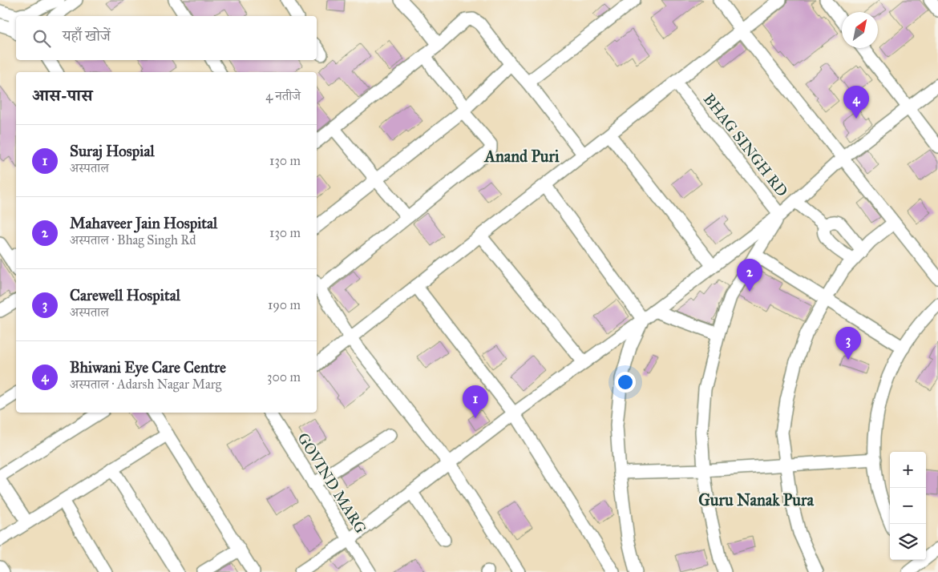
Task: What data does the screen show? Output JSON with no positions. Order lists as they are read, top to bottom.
{
  "streets": {
    "street": ["BHAG SINGH RD", "GOVIND MARG"]
  },
  "districts": ["Anand Puri", "Guru Nanak Pura"],
  "north": "top right",
  "page": {
    "search": "यहाँ खोजें",
    "heading": ["आस-पास", "4 नतीजे"],
    "pins": [
      "4",
      "2",
      "3",
      "1"
    ],
    "list": [
      {
        "mark": "1",
        "name": "Suraj Hospial",
        "note": "अस्पताल",
        "value": "130 m"
      },
      {
        "mark": "2",
        "name": "Mahaveer Jain Hospital",
        "note": "अस्पताल · Bhag Singh Rd",
        "value": "130 m"
      },
      {
        "mark": "3",
        "name": "Carewell Hospital",
        "note": "अस्पताल",
        "value": "190 m"
      },
      {
        "mark": "4",
        "name": "Bhiwani Eye Care Centre",
        "note": "अस्पताल · Adarsh Nagar Marg",
        "value": "300 m"
      }
    ],
    "map_buttons": ["+", "−"]
  }
}
